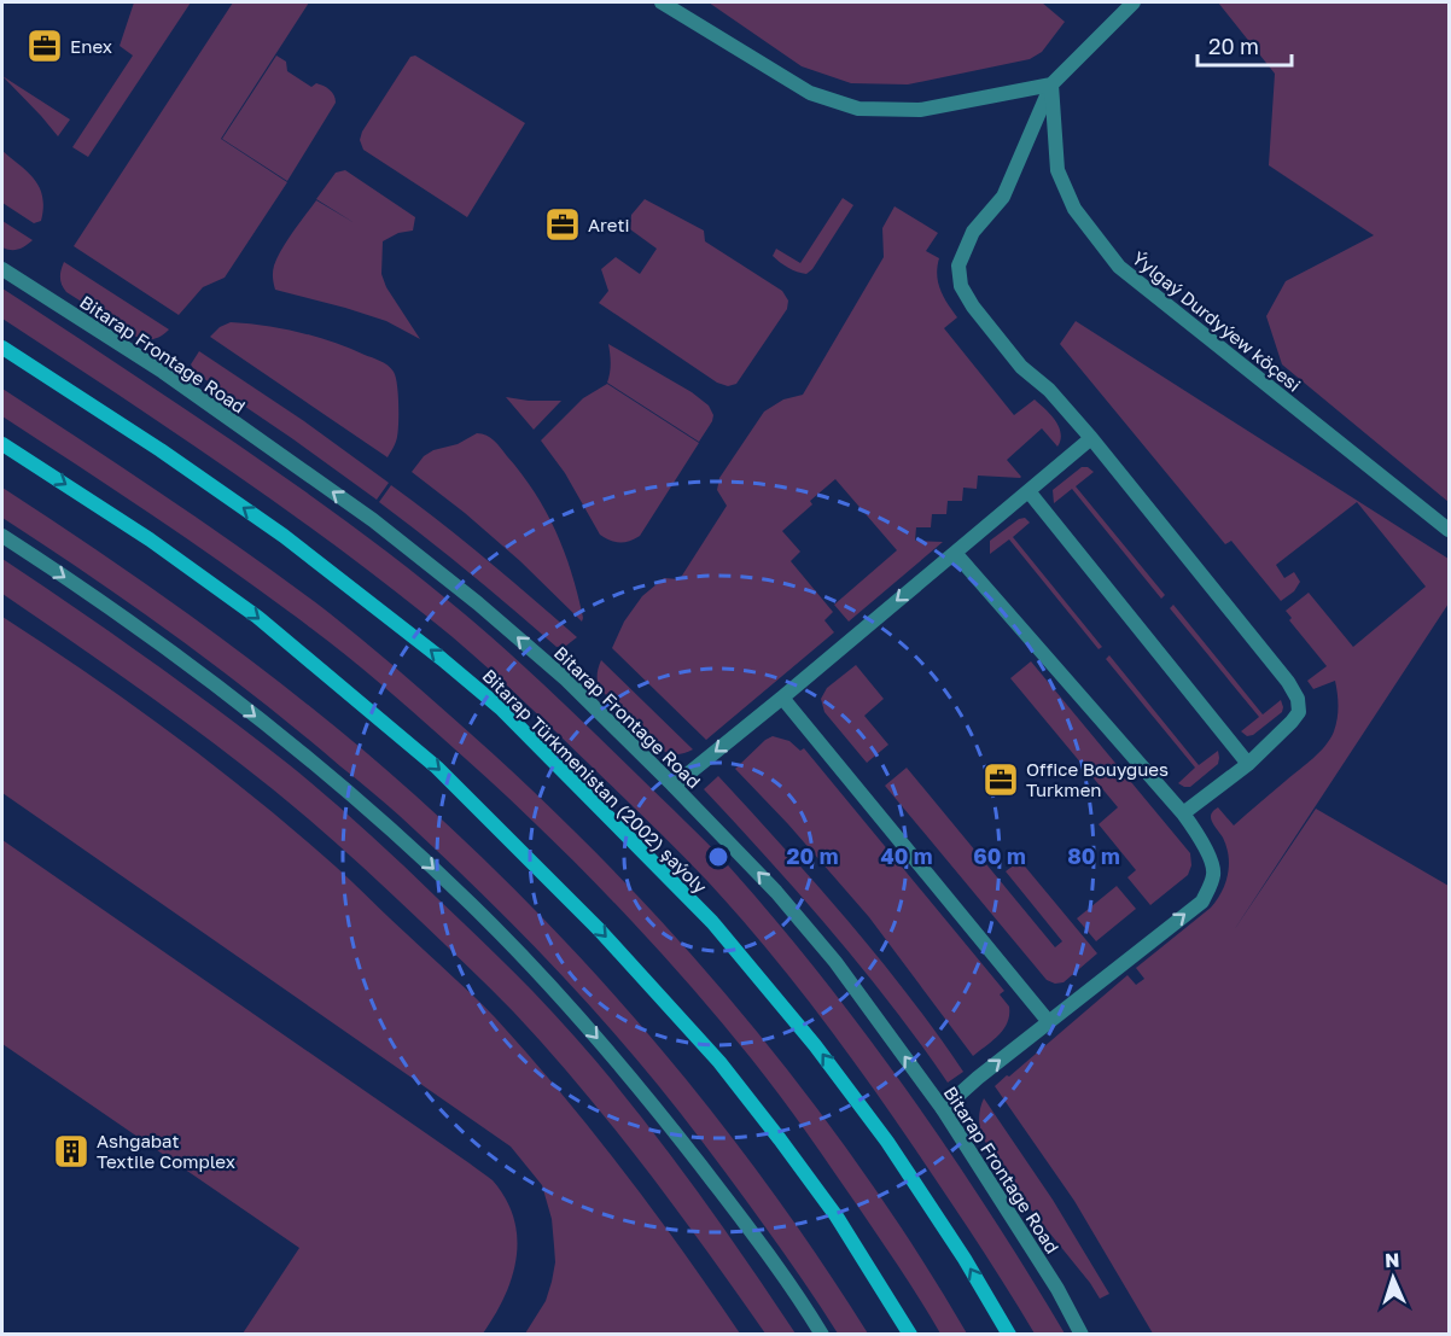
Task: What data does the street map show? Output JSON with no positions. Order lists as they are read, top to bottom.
{
  "streets": {
    "main road": ["Bitarap Türkmenistan (2002) şaýoly"],
    "street": ["Ýylgaý Durdyýew köçesi", "Bitarap Frontage Road"]
  },
  "one_way": ["Bitarap Frontage Road"],
  "places": {
    "office": ["Enex", "Areti", "Office Bouygues Turkmen"],
    "building": ["Ashgabat Textile Complex"]
  },
  "scale_bar": "20 m",
  "north": "top",
  "rings": [
    "20 m",
    "40 m",
    "60 m",
    "80 m"
  ]
}
